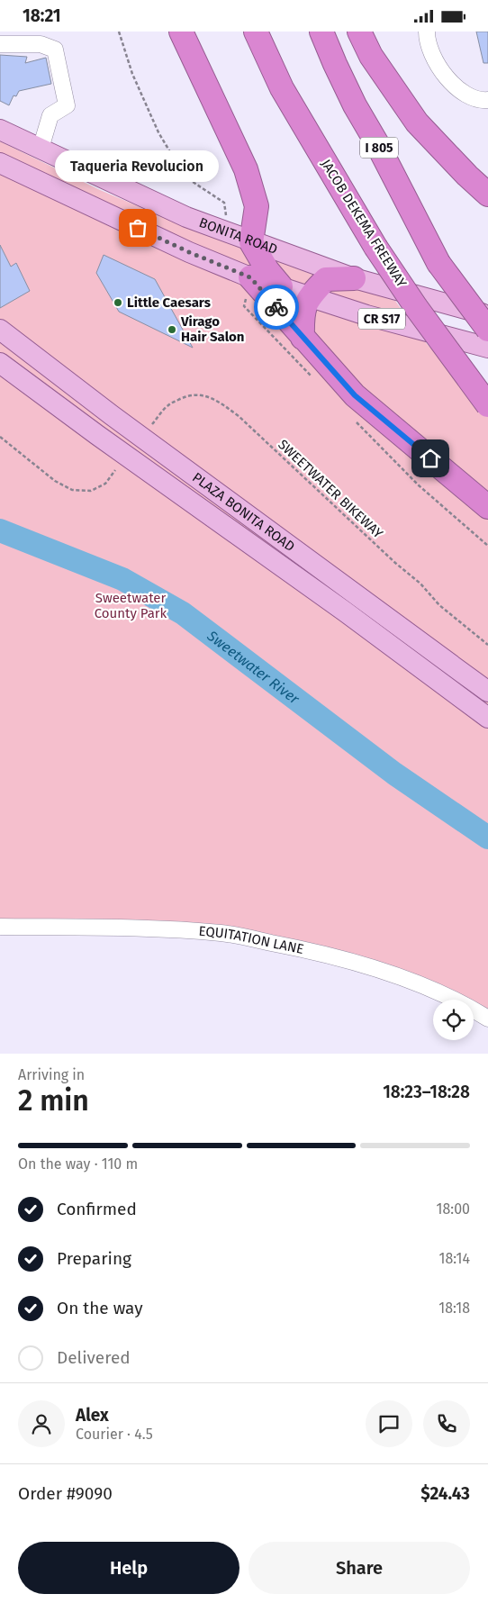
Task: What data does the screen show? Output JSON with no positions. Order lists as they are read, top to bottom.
{
  "streets": {
    "highway": ["I 805", "JACOB DEKEMA FREEWAY"],
    "main road": ["BONITA ROAD", "CR S17", "PLAZA BONITA ROAD"],
    "street": ["EQUITATION LANE"],
    "path": ["SWEETWATER BIKEWAY"]
  },
  "water": ["Sweetwater River"],
  "parks": ["Sweetwater County Park"],
  "places": ["Taqueria Revolucion", "Little Caesars", "Virago Hair Salon"],
  "page": {
    "status": "18:21",
    "bubble": "Taqueria Revolucion",
    "heading": ["2 min", "Arriving in", "18:23–18:28"],
    "panel": [
      "Alex",
      "Courier · 4.5",
      "Order #9090",
      "$24.43"
    ],
    "bar": "On the way · 110 m",
    "list": [
      ["Confirmed", "18:00"],
      ["Preparing", "18:14"],
      ["On the way", "18:18"],
      "Delivered"
    ],
    "buttons": ["Help", "Share"]
  }
}
